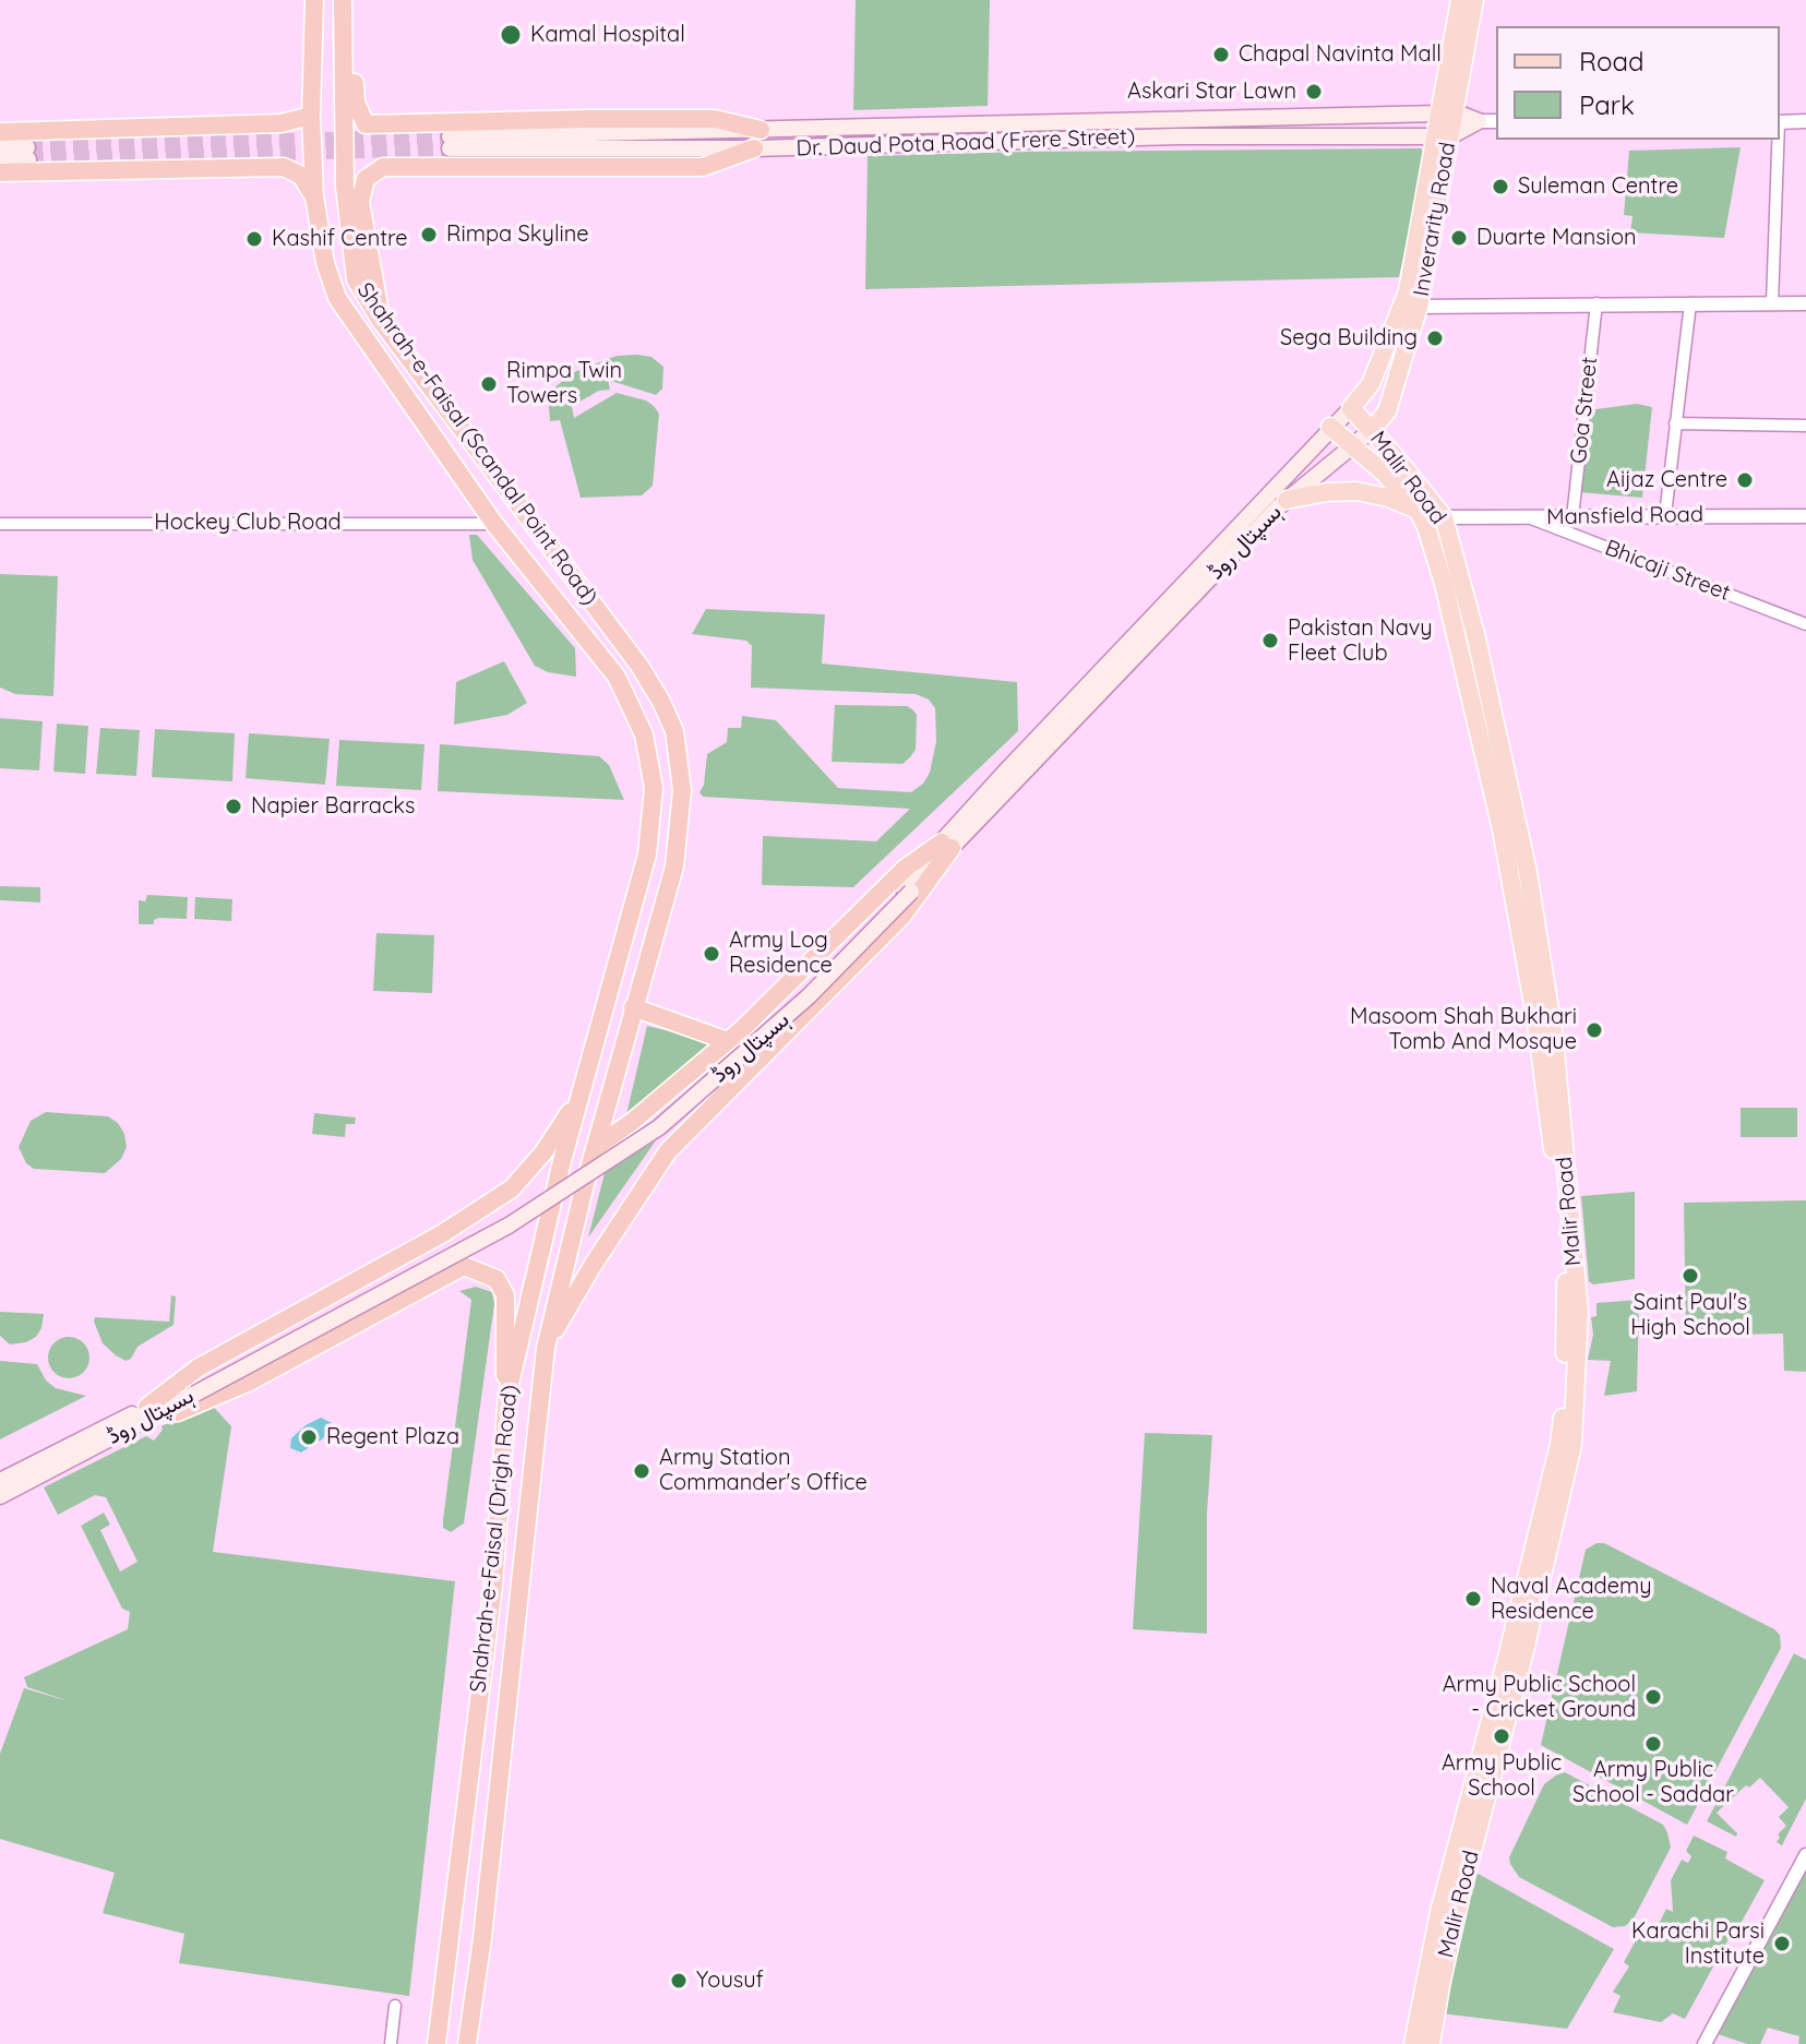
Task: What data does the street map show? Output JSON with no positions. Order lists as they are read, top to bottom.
{
  "streets": {
    "highway": ["Shahrah-e-Faisal (Scandal Point Road)", "Shahrah-e-Faisal (Drigh Road)"],
    "main road": [
      "Dr. Daud Pota Road (Frere Street)",
      "Inverarity Road",
      "Malir Road",
      "ہسپتال روڈ"
    ],
    "street": [
      "Goa Street",
      "Mansfield Road",
      "Hockey Club Road",
      "Bhicaji Street"
    ]
  },
  "crossings": [
    ["Dr. Daud Pota Road (Frere Street)", "Inverarity Road"],
    ["Inverarity Road", "Malir Road"],
    ["Inverarity Road", "ہسپتال روڈ"],
    ["Goa Street", "Mansfield Road"],
    ["Shahrah-e-Faisal (Scandal Point Road)", "Hockey Club Road"],
    ["Shahrah-e-Faisal (Scandal Point Road)", "Shahrah-e-Faisal (Drigh Road)"],
    ["Malir Road", "Mansfield Road"],
    ["Malir Road", "ہسپتال روڈ"],
    ["Mansfield Road", "Bhicaji Street"]
  ],
  "places": [
    "Kamal Hospital",
    "Chapal Navinta Mall",
    "Askari Star Lawn",
    "Suleman Centre",
    "Rimpa Skyline",
    "Duarte Mansion",
    "Kashif Centre",
    "Sega Building",
    "Rimpa Twin Towers",
    "Aijaz Centre",
    "Pakistan Navy Fleet Club",
    "Napier Barracks",
    "Army Log Residence",
    "Masoom Shah Bukhari Tomb And Mosque",
    "Saint Paul's High School",
    "Regent Plaza",
    "Army Station Commander's Office",
    "Naval Academy Residence",
    "Army Public School - Cricket Ground",
    "Army Public School",
    "Army Public School - Saddar",
    "Karachi Parsi Institute",
    "Yousuf"
  ],
  "legend": ["Road", "Park"]
}
